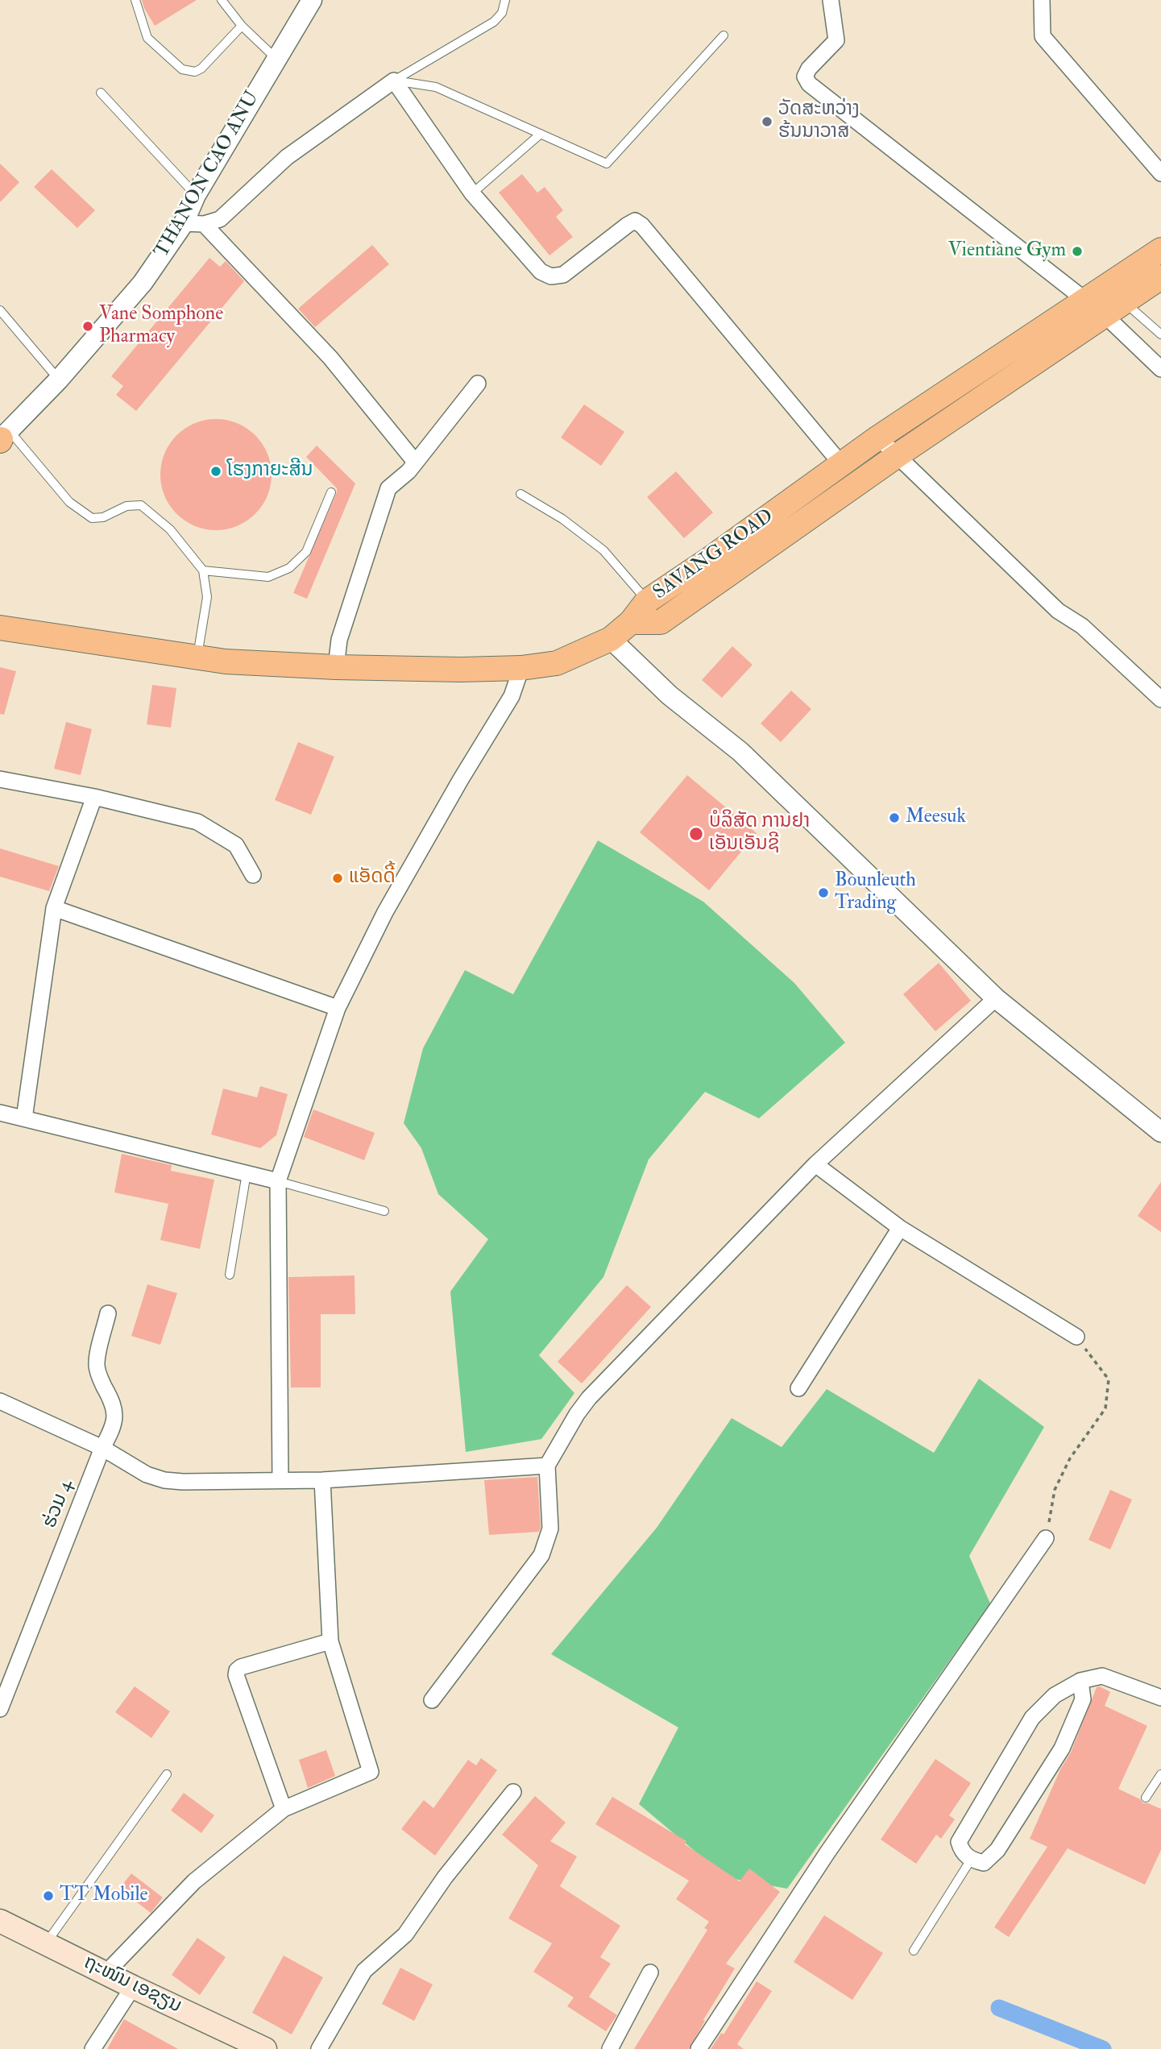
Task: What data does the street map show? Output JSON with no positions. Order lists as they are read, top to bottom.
{
  "streets": {
    "main road": ["SAVANG ROAD", "ຖະໜົນ ເອຊຽນ"],
    "street": ["THANON CAO ANU", "ຮ່ວມ 4"]
  },
  "places": [
    "ວັດສະຫວ່າງ ຮ້ນນາວາສ",
    "Vientiane Gym",
    "Vane Somphone Pharmacy",
    "ໂຮງກາຍະສີນ",
    "Meesuk",
    "ບໍລິສັດ ການຢາ ເອັນເອັນຊີ",
    "ແອັດດີ້",
    "Bounleuth Trading",
    "TT Mobile"
  ]
}
